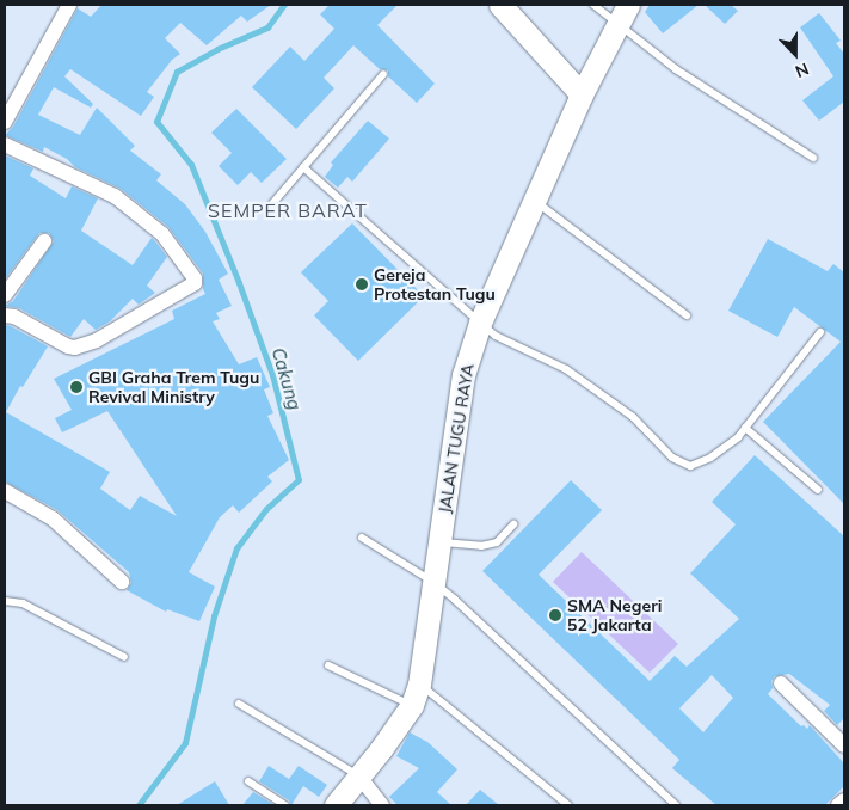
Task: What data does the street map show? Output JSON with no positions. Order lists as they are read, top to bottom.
{
  "streets": {
    "main road": ["JALAN TUGU RAYA"]
  },
  "districts": ["SEMPER BARAT"],
  "water": ["Cakung"],
  "places": ["Gereja Protestan Tugu", "GBI Graha Trem Tugu Revival Ministry", "SMA Negeri 52 Jakarta"],
  "north": "bottom"
}
